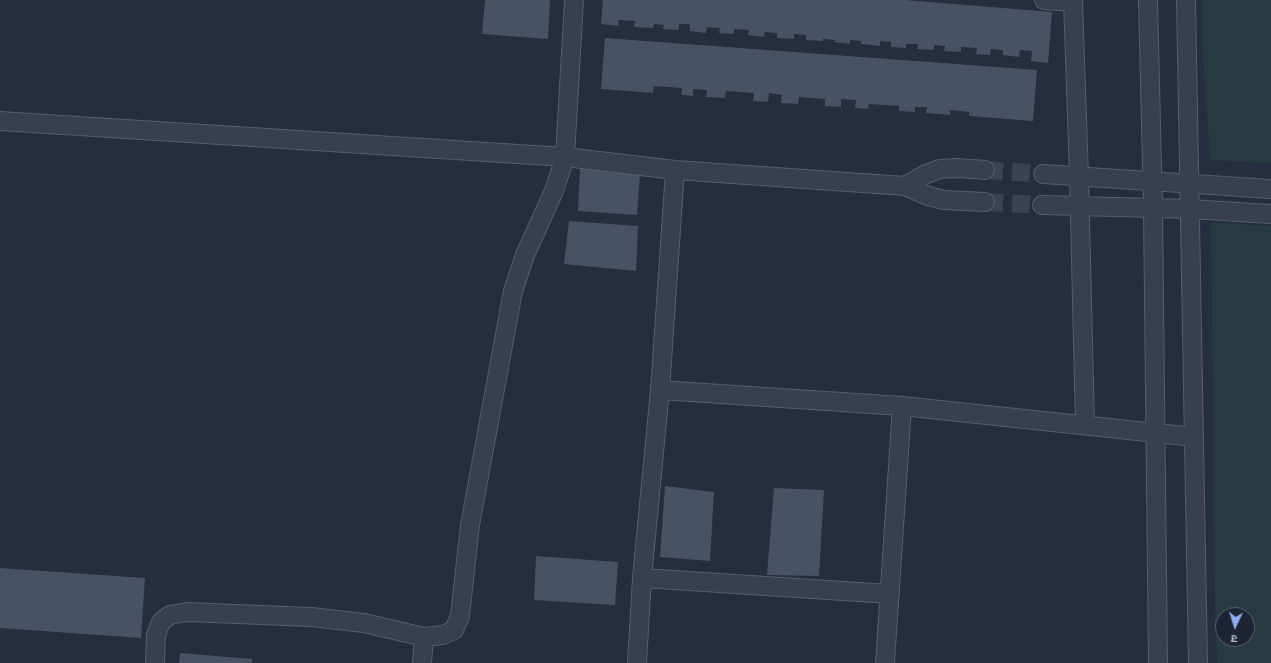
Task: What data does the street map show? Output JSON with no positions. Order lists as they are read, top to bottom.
{
  "north": "bottom"
}
